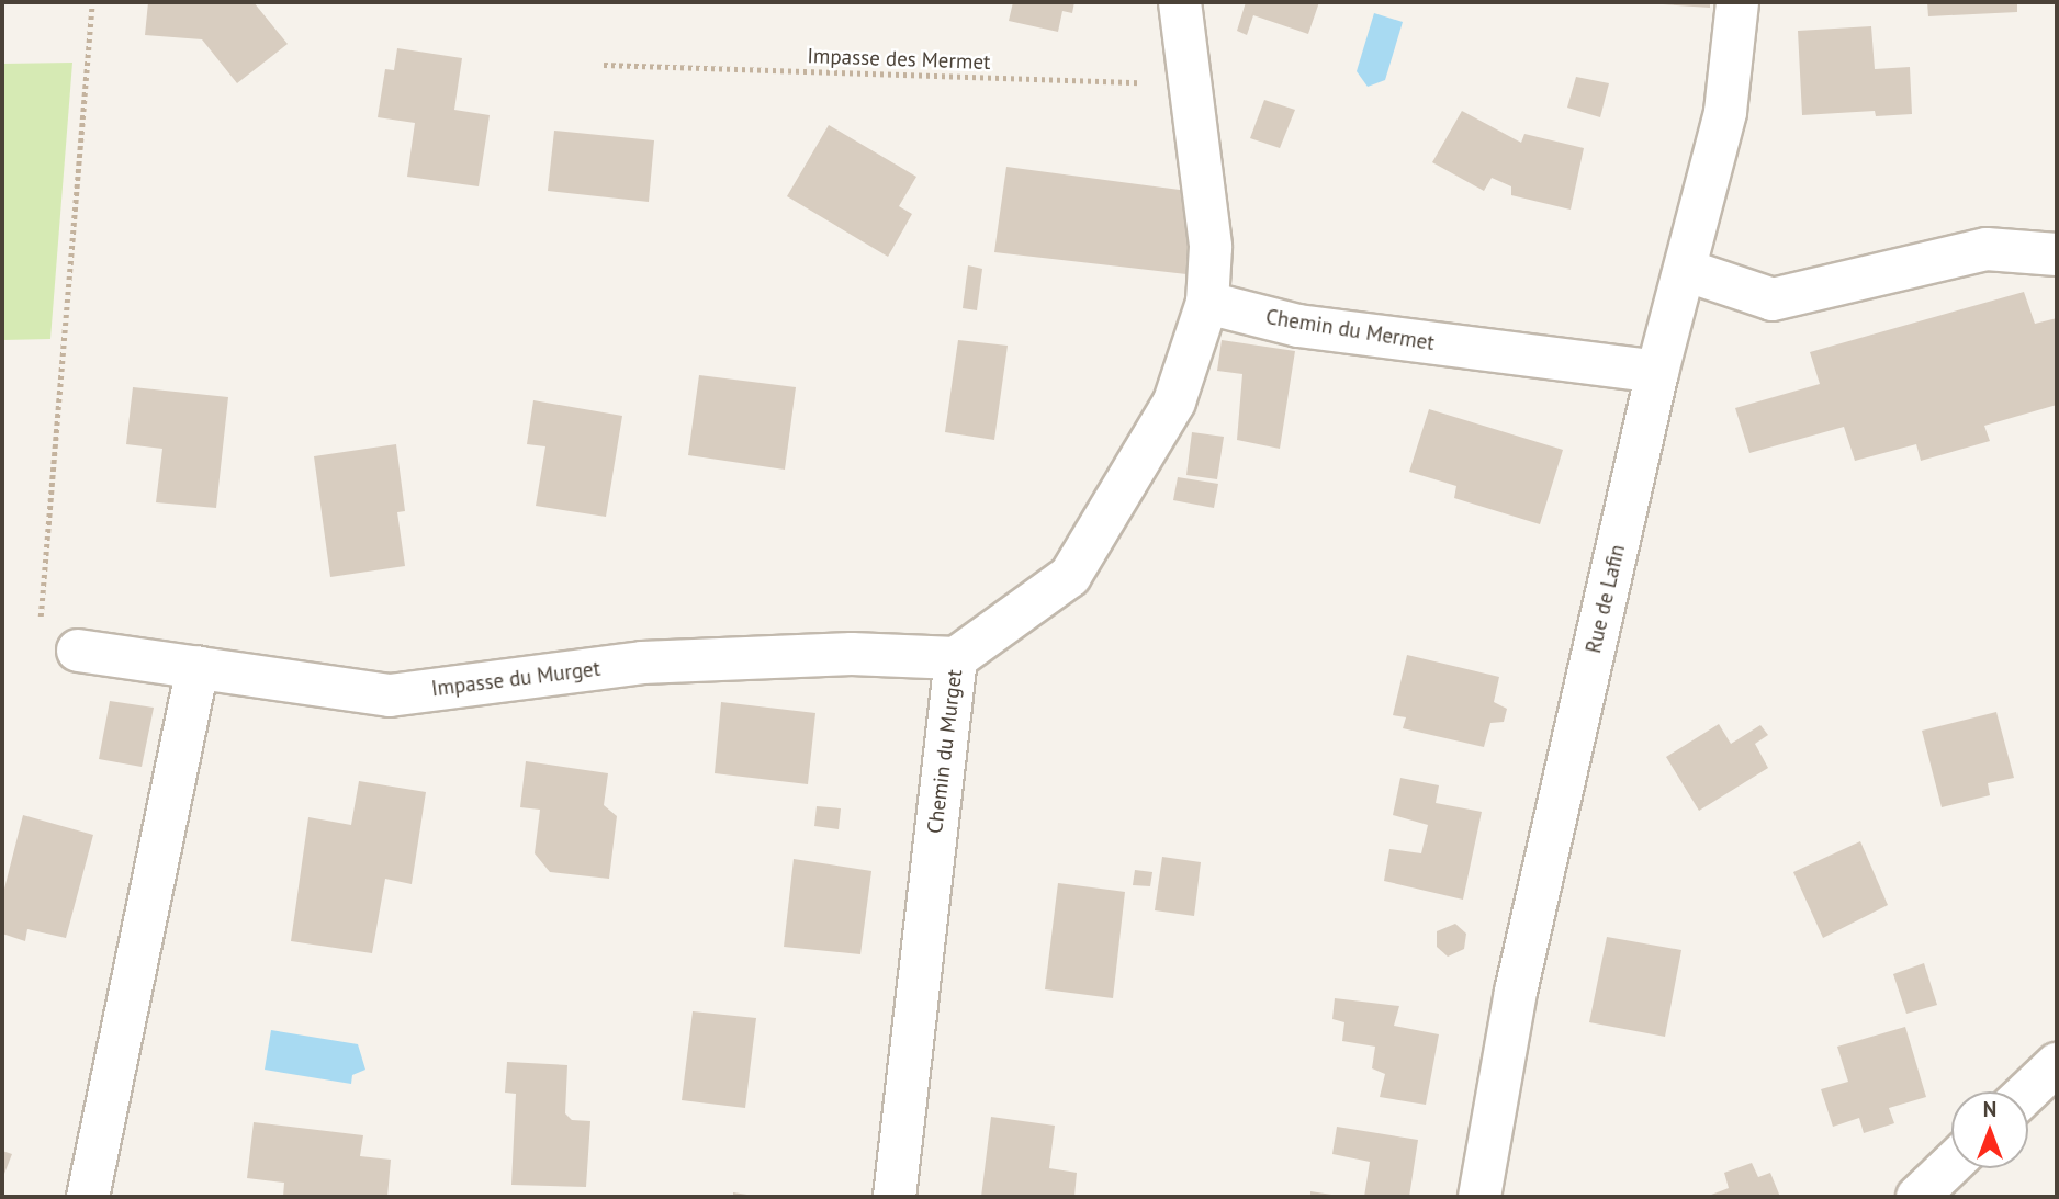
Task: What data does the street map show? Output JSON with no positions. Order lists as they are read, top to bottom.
{
  "streets": {
    "street": [
      "Chemin du Mermet",
      "Rue de Lafin",
      "Impasse du Murget",
      "Chemin du Murget"
    ],
    "path": ["Impasse des Mermet"]
  },
  "crossings": [
    ["Chemin du Mermet", "Rue de Lafin"],
    ["Chemin du Mermet", "Chemin du Murget"],
    ["Impasse du Murget", "Chemin du Murget"]
  ],
  "north": "top"
}
